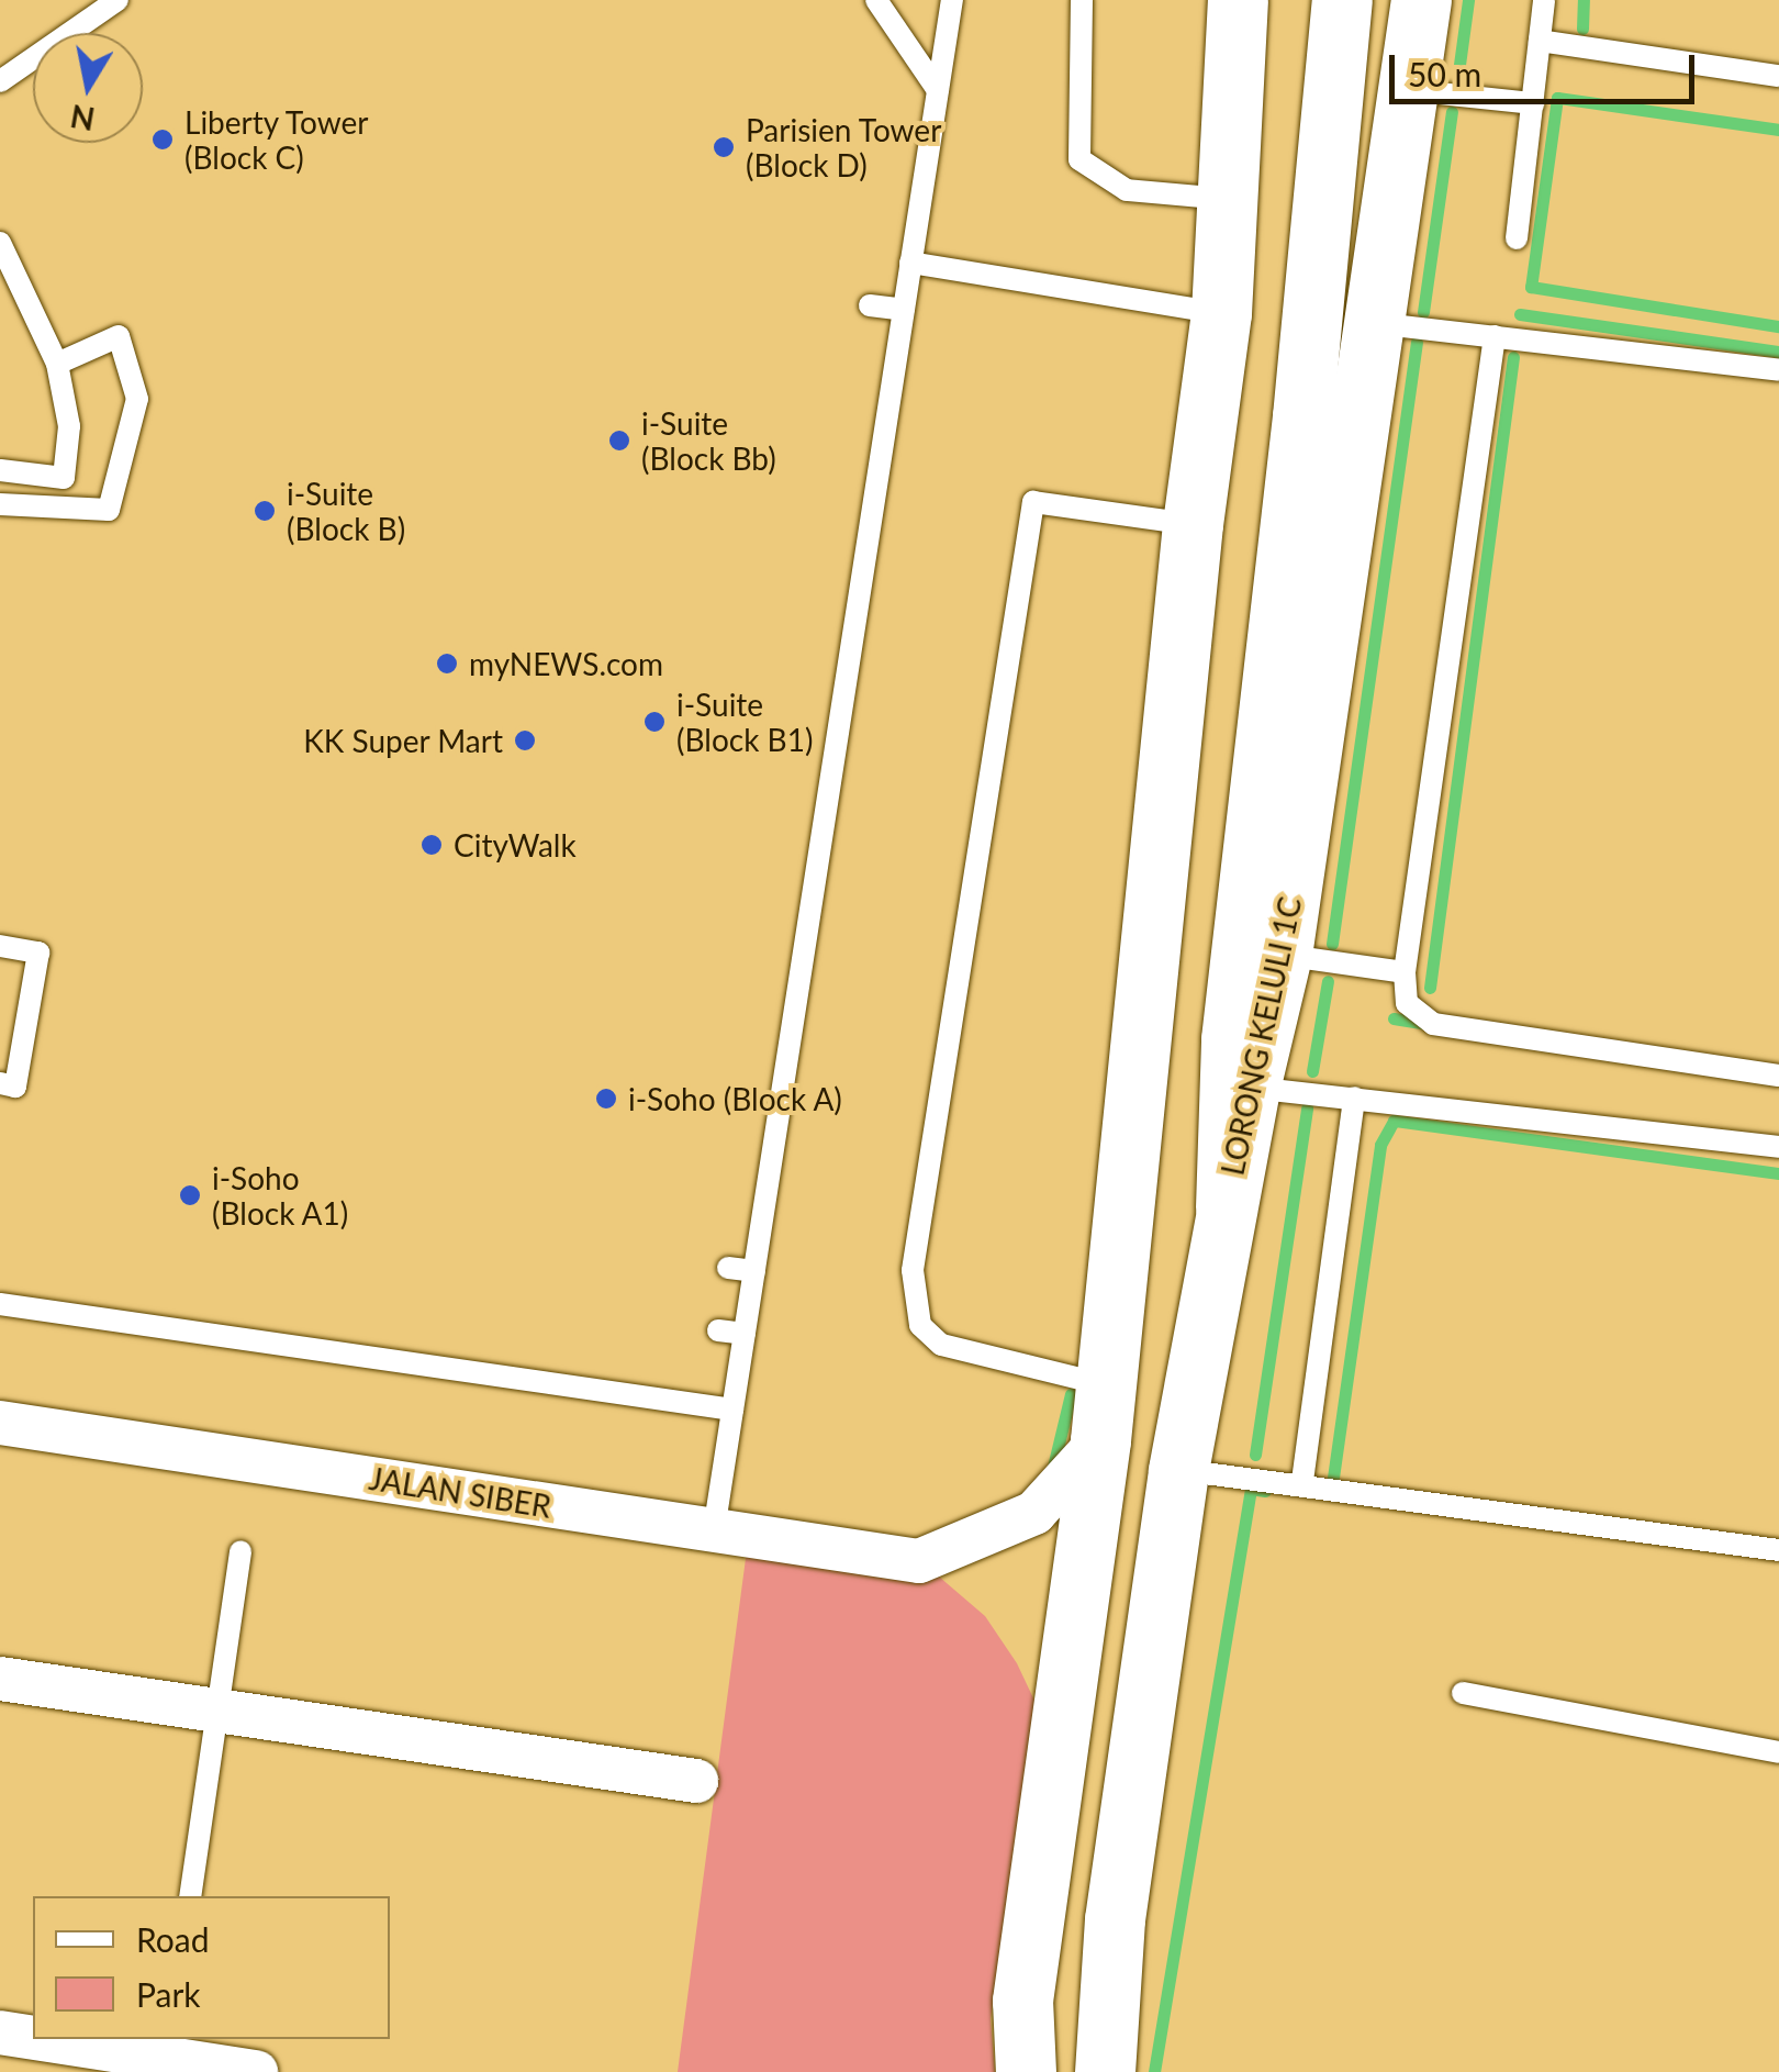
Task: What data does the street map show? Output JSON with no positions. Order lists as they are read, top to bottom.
{
  "streets": {
    "main road": ["LORONG KELULI 1C"],
    "street": ["JALAN SIBER"]
  },
  "places": [
    "Liberty Tower (Block C)",
    "Parisien Tower (Block D)",
    "i-Suite (Block Bb)",
    "i-Suite (Block B)",
    "myNEWS.com",
    "i-Suite (Block B1)",
    "KK Super Mart",
    "CityWalk",
    "i-Soho (Block A)",
    "i-Soho (Block A1)"
  ],
  "legend": ["Road", "Park"],
  "scale_bar": "50 m",
  "north": "bottom"
}
